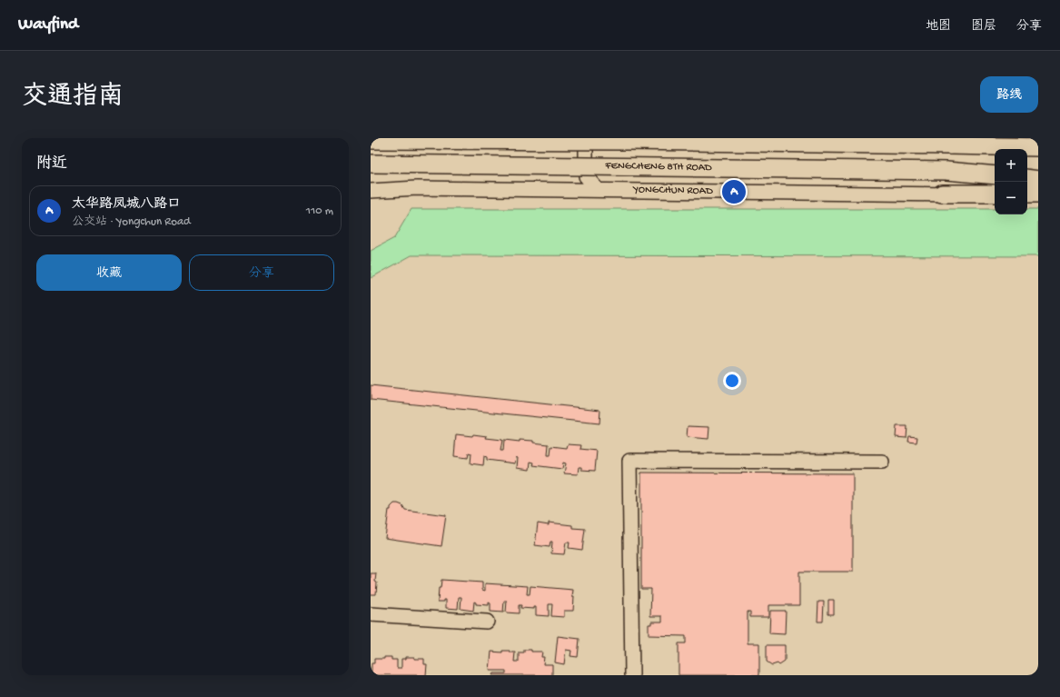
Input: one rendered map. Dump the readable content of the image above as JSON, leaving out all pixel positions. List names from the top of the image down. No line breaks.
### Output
{"streets":{"main road":["FENGCHENG 8TH ROAD"],"street":["YONGCHUN ROAD"]},"page":{"header":"Wayfind","nav":["地图","图层","分享"],"title":"交通指南","buttons":["路线",["收藏","分享"]],"heading":"附近","map_buttons":["+","−"],"pins":"A","list":[{"mark":"A","name":"太华路凤城八路口","note":"公交站 · Yongchun Road","value":"110 m"}]}}
